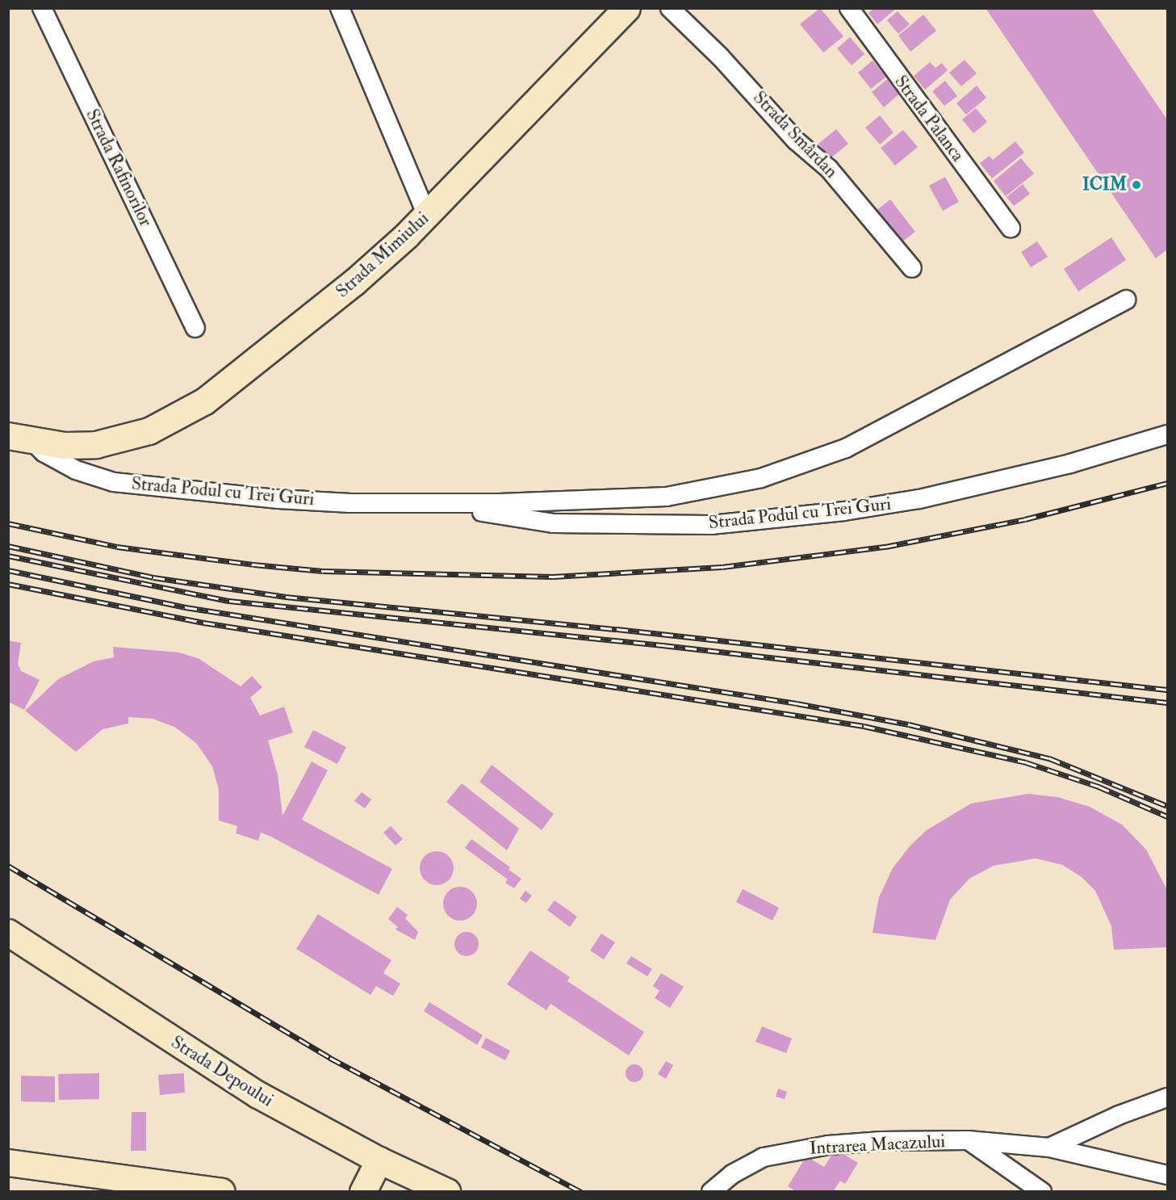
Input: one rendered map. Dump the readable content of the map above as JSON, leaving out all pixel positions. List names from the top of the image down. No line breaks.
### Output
{"streets":{"street":["Strada Palanca","Strada Smârdan","Strada Rafinorilor","Strada Mimiului","Strada Podul cu Trei Guri","Strada Depoului","Intrarea Macazului"]},"crossings":[["Strada Mimiului","Strada Podul cu Trei Guri"]],"places":["ICIM"]}
